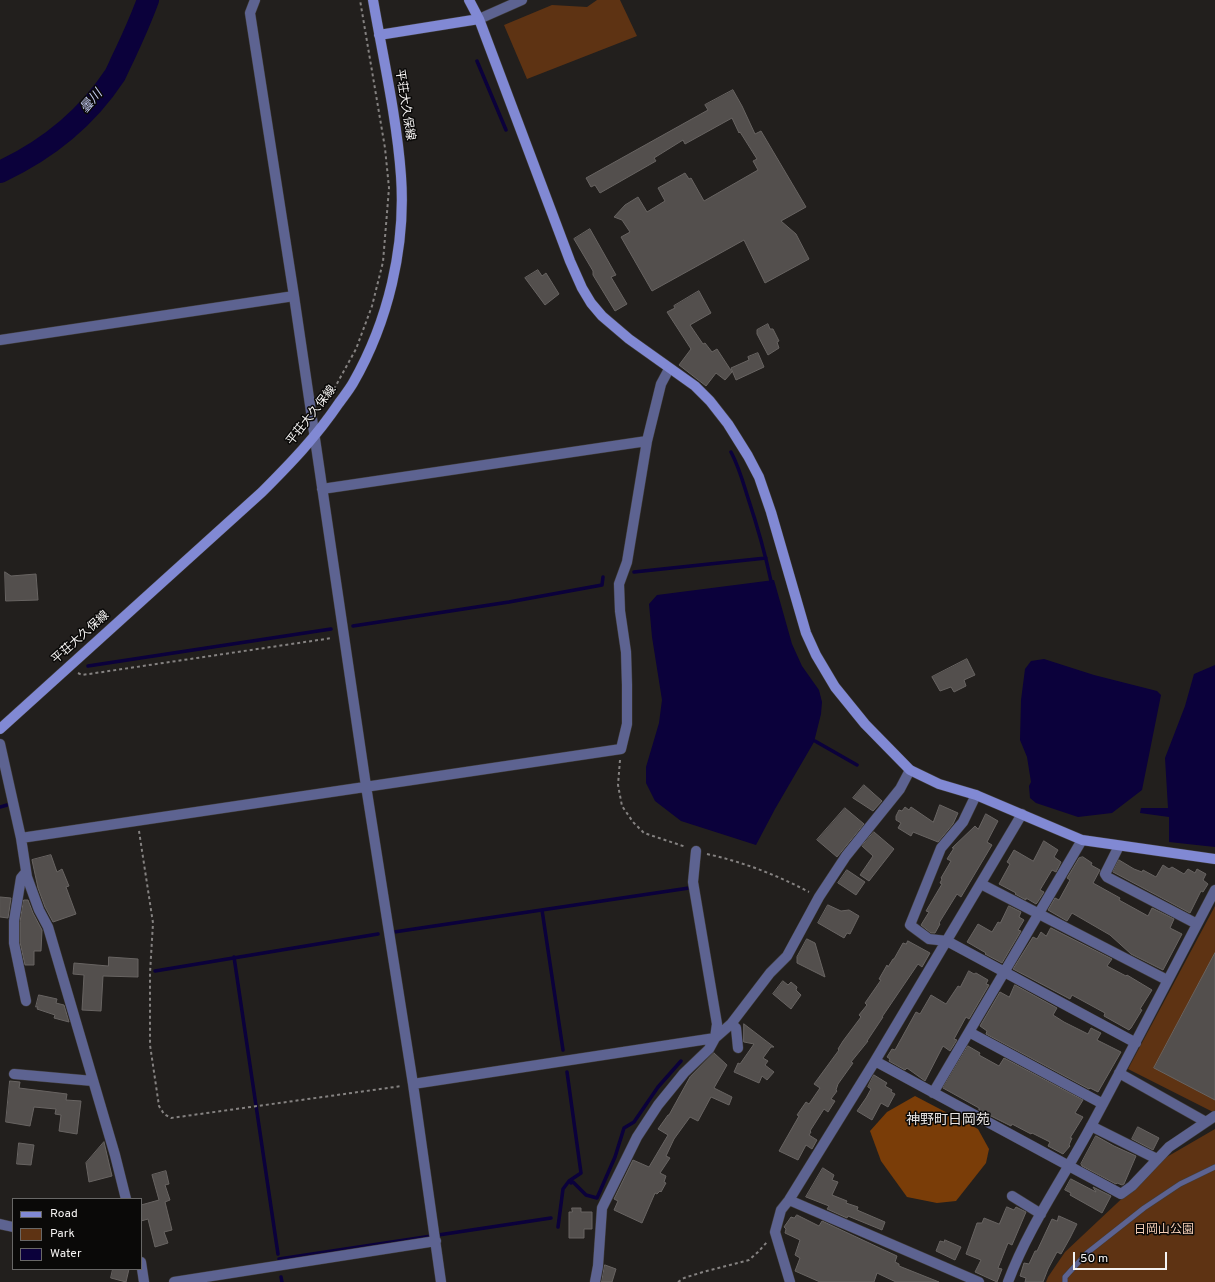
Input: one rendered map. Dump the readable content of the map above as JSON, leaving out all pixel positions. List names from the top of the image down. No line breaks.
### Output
{"streets":{"street":["平荘大久保線"]},"districts":["神野町日岡苑"],"water":["曇川"],"parks":["日岡山公園"],"legend":["Road","Park","Water"],"scale_bar":"50 m"}
